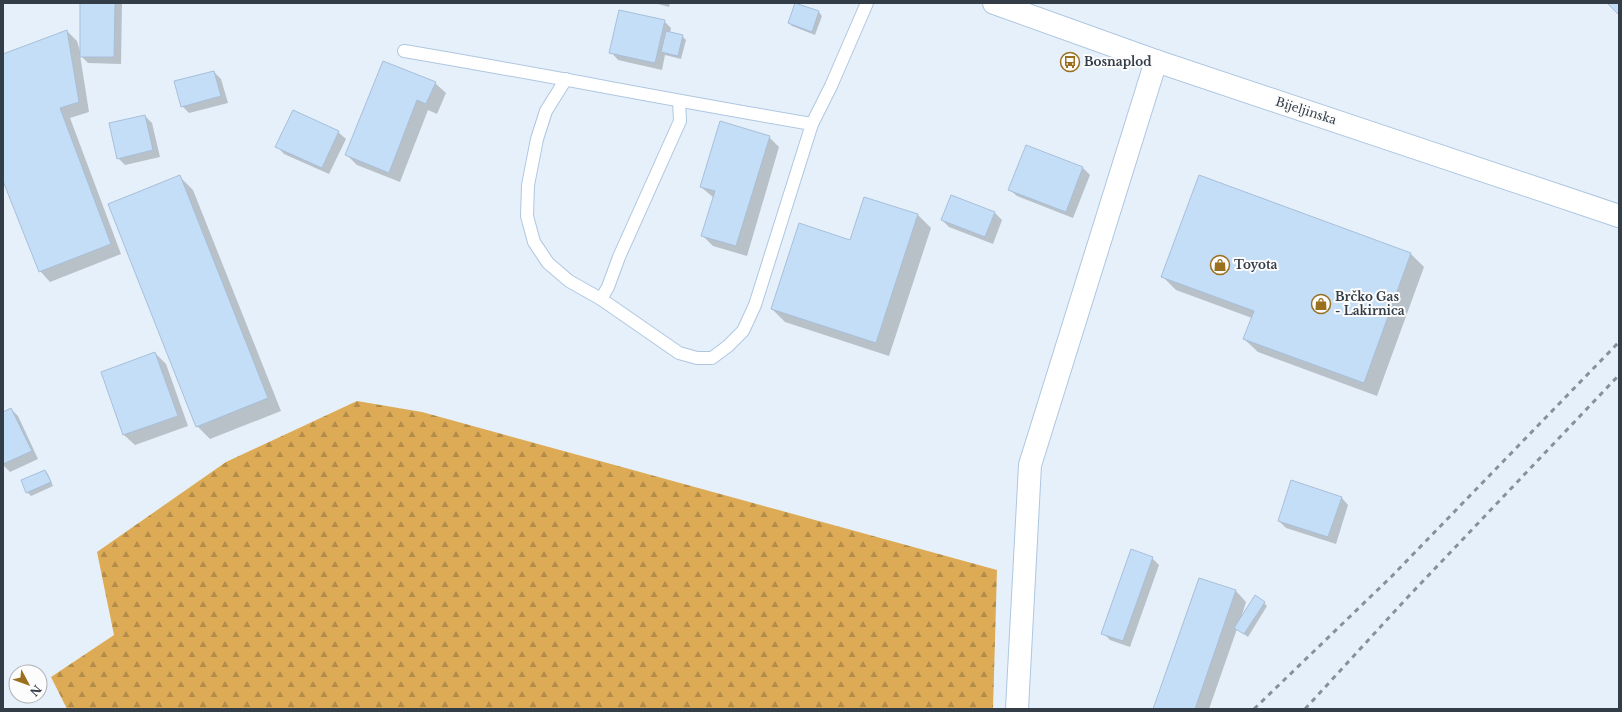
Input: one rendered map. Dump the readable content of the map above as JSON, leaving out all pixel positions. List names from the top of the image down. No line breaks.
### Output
{"streets":{"street":["Bijeljinska"]},"places":{"bus stop":["Bosnaplod"],"shop":["Toyota","Brčko Gas - Lakirnica"]},"north":"bottom right"}
